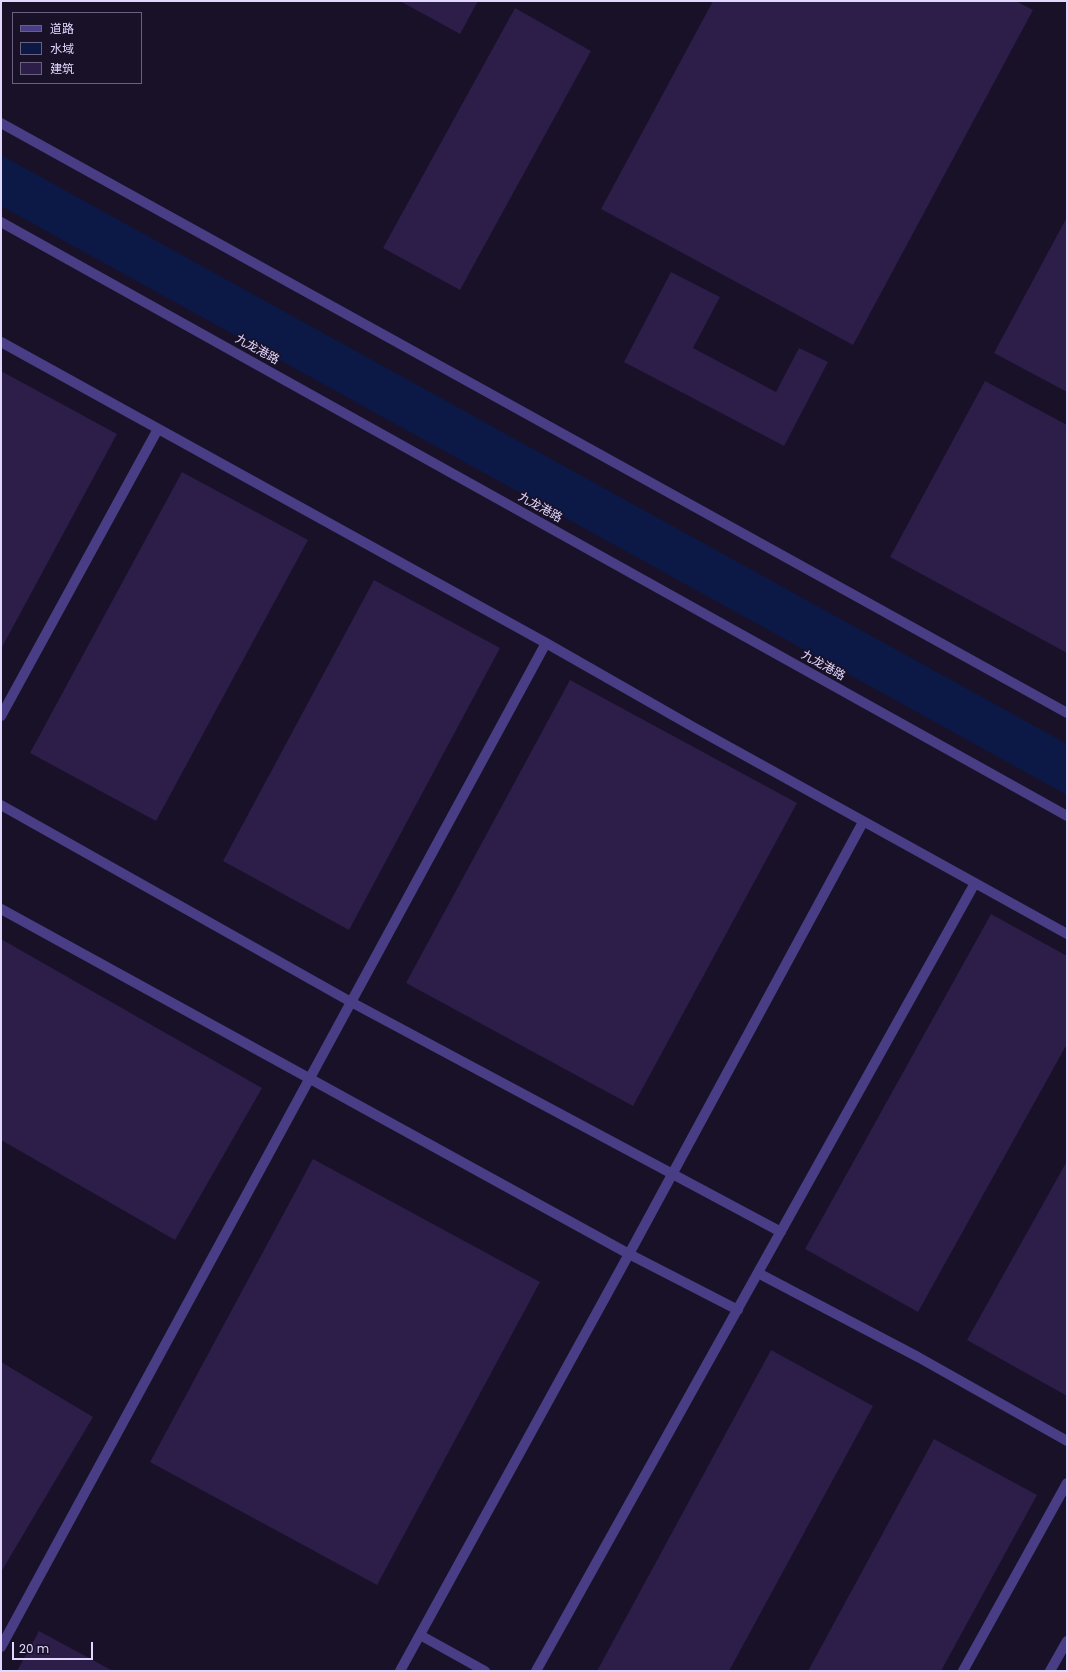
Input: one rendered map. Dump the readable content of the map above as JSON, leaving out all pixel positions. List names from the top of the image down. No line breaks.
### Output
{"streets":{"street":["九龙港路"]},"legend":["道路","水域","建筑"],"scale_bar":"20 m"}
